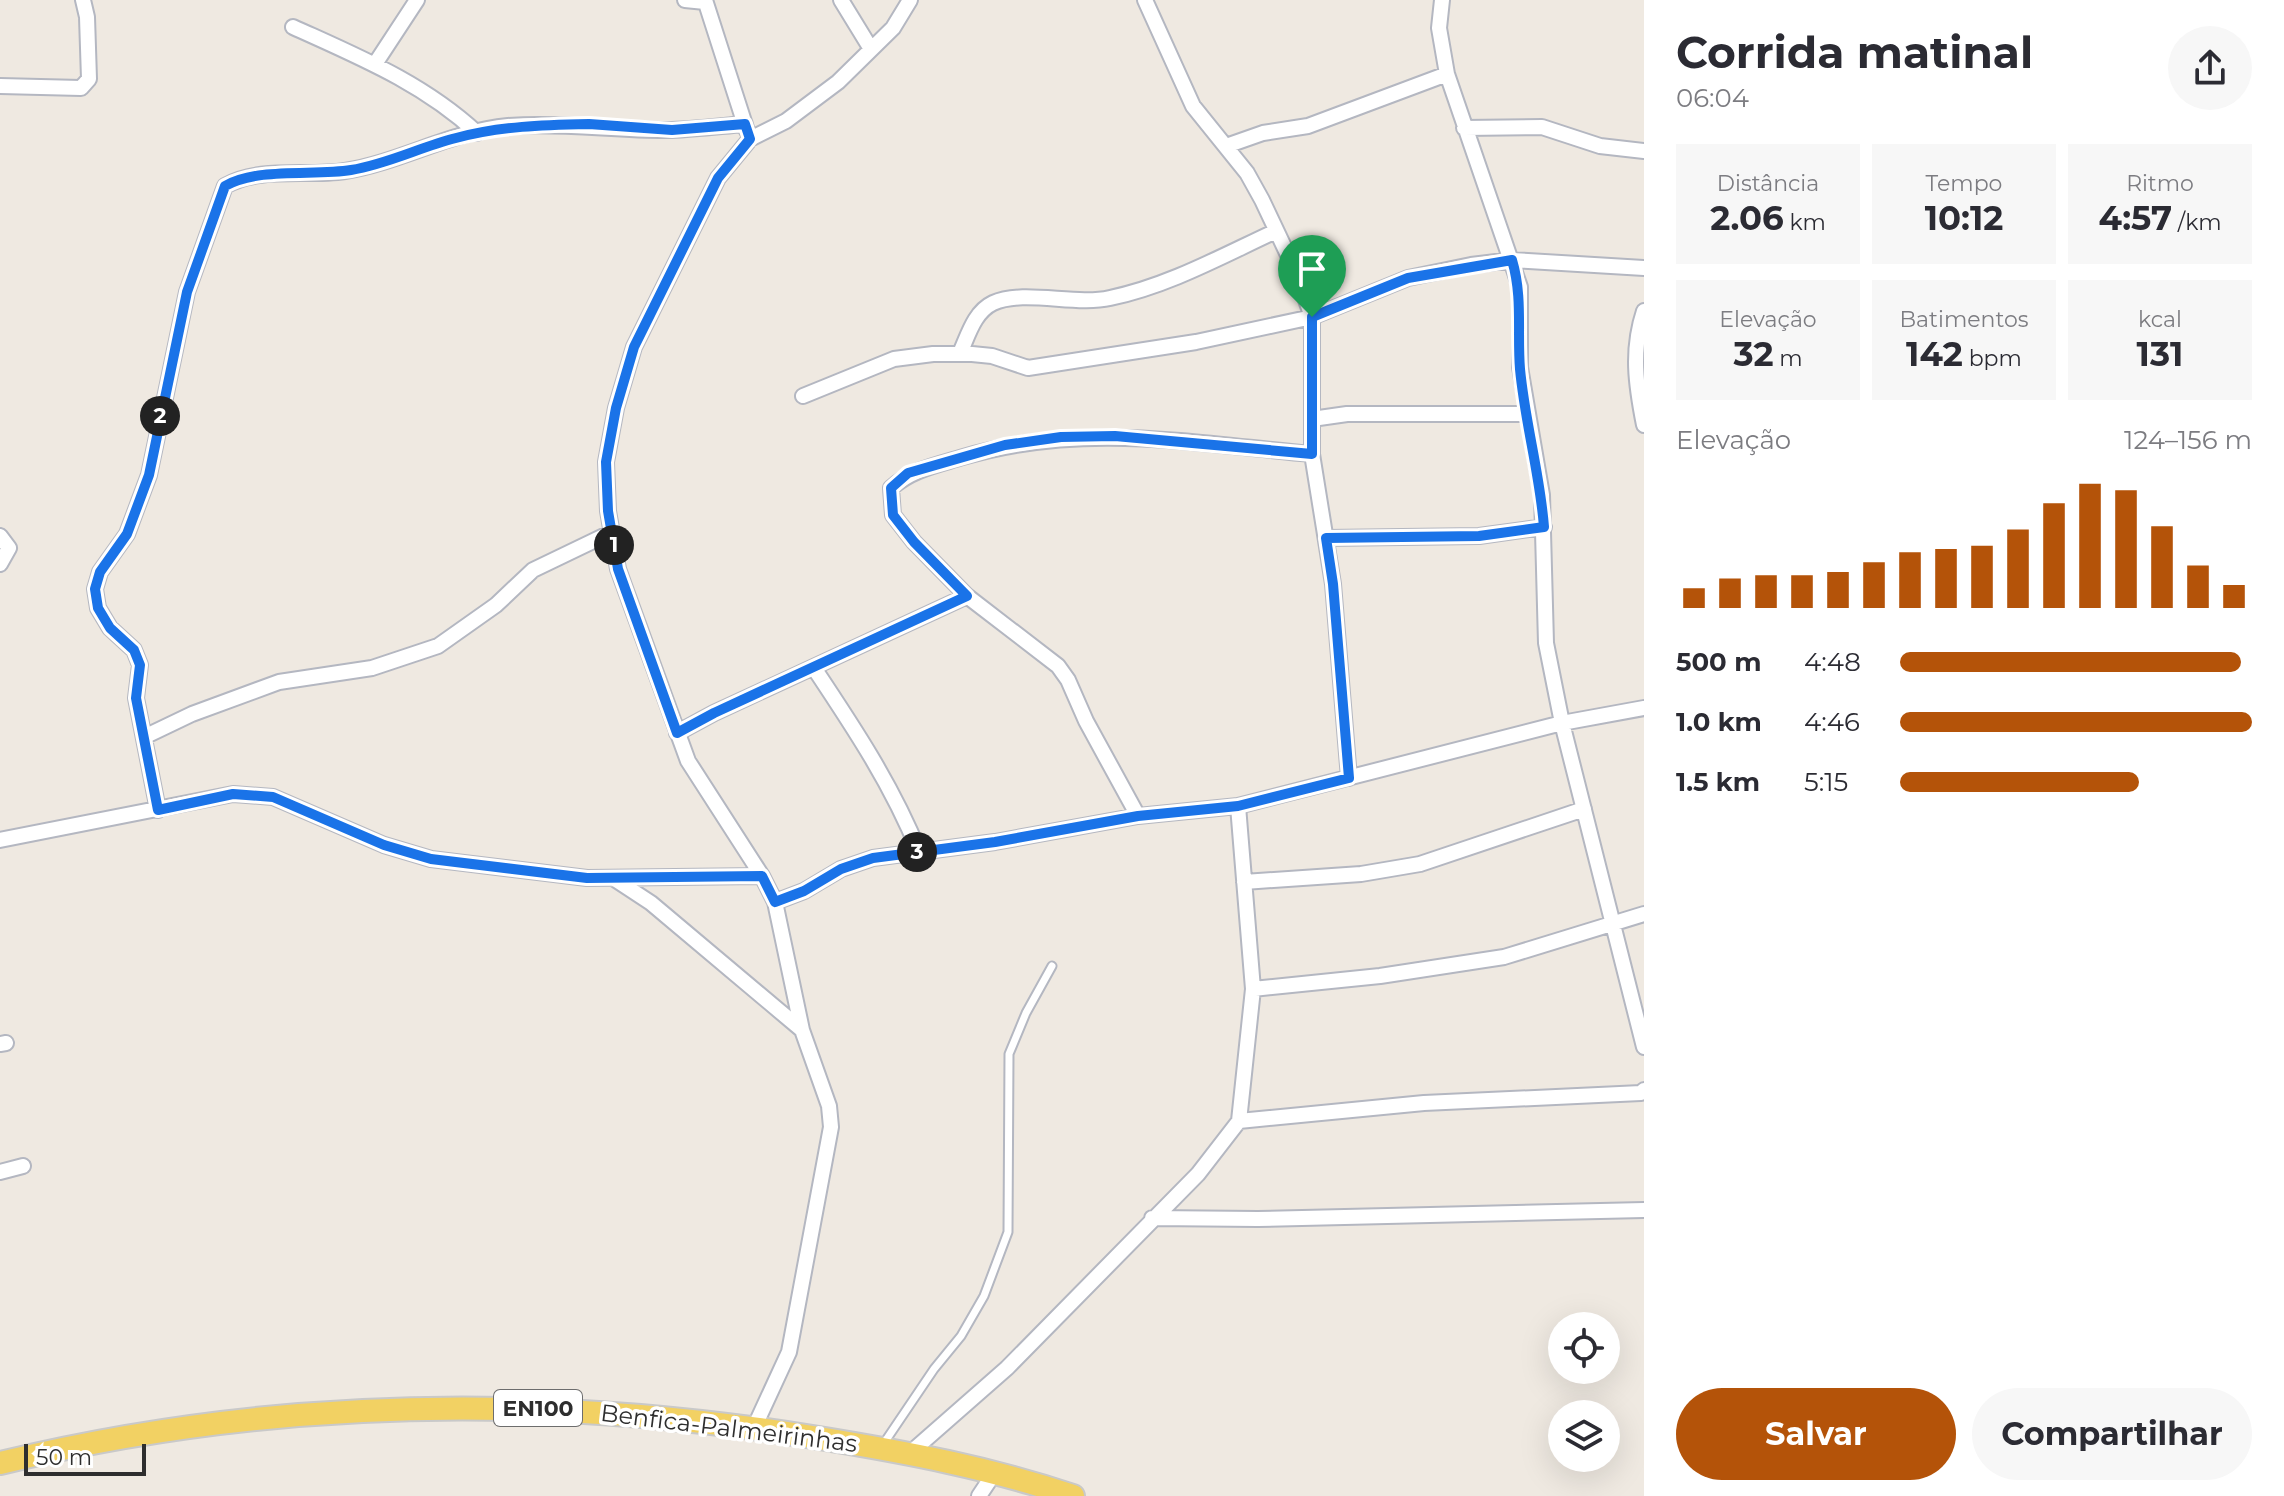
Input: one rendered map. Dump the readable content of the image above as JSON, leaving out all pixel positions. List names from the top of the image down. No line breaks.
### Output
{"streets":{"main road":["EN100","Benfica-Palmeirinhas"]},"scale_bar":"50 m","page":{"heading":["Corrida matinal","06:04"],"stats":[["Distância","2.06 km"],["Tempo","10:12"],["Ritmo","4:57 /km"],["Elevação","32 m"],["Batimentos","142 bpm"],["kcal","131"]],"pins":["2","1","3"],"chart":["Elevação","124–156 m"],"list":[{"name":"500 m","note":"4:48"},{"name":"1.0 km","note":"4:46"},{"name":"1.5 km","note":"5:15"}],"buttons":["Salvar","Compartilhar"],"scale":"50 m"}}
